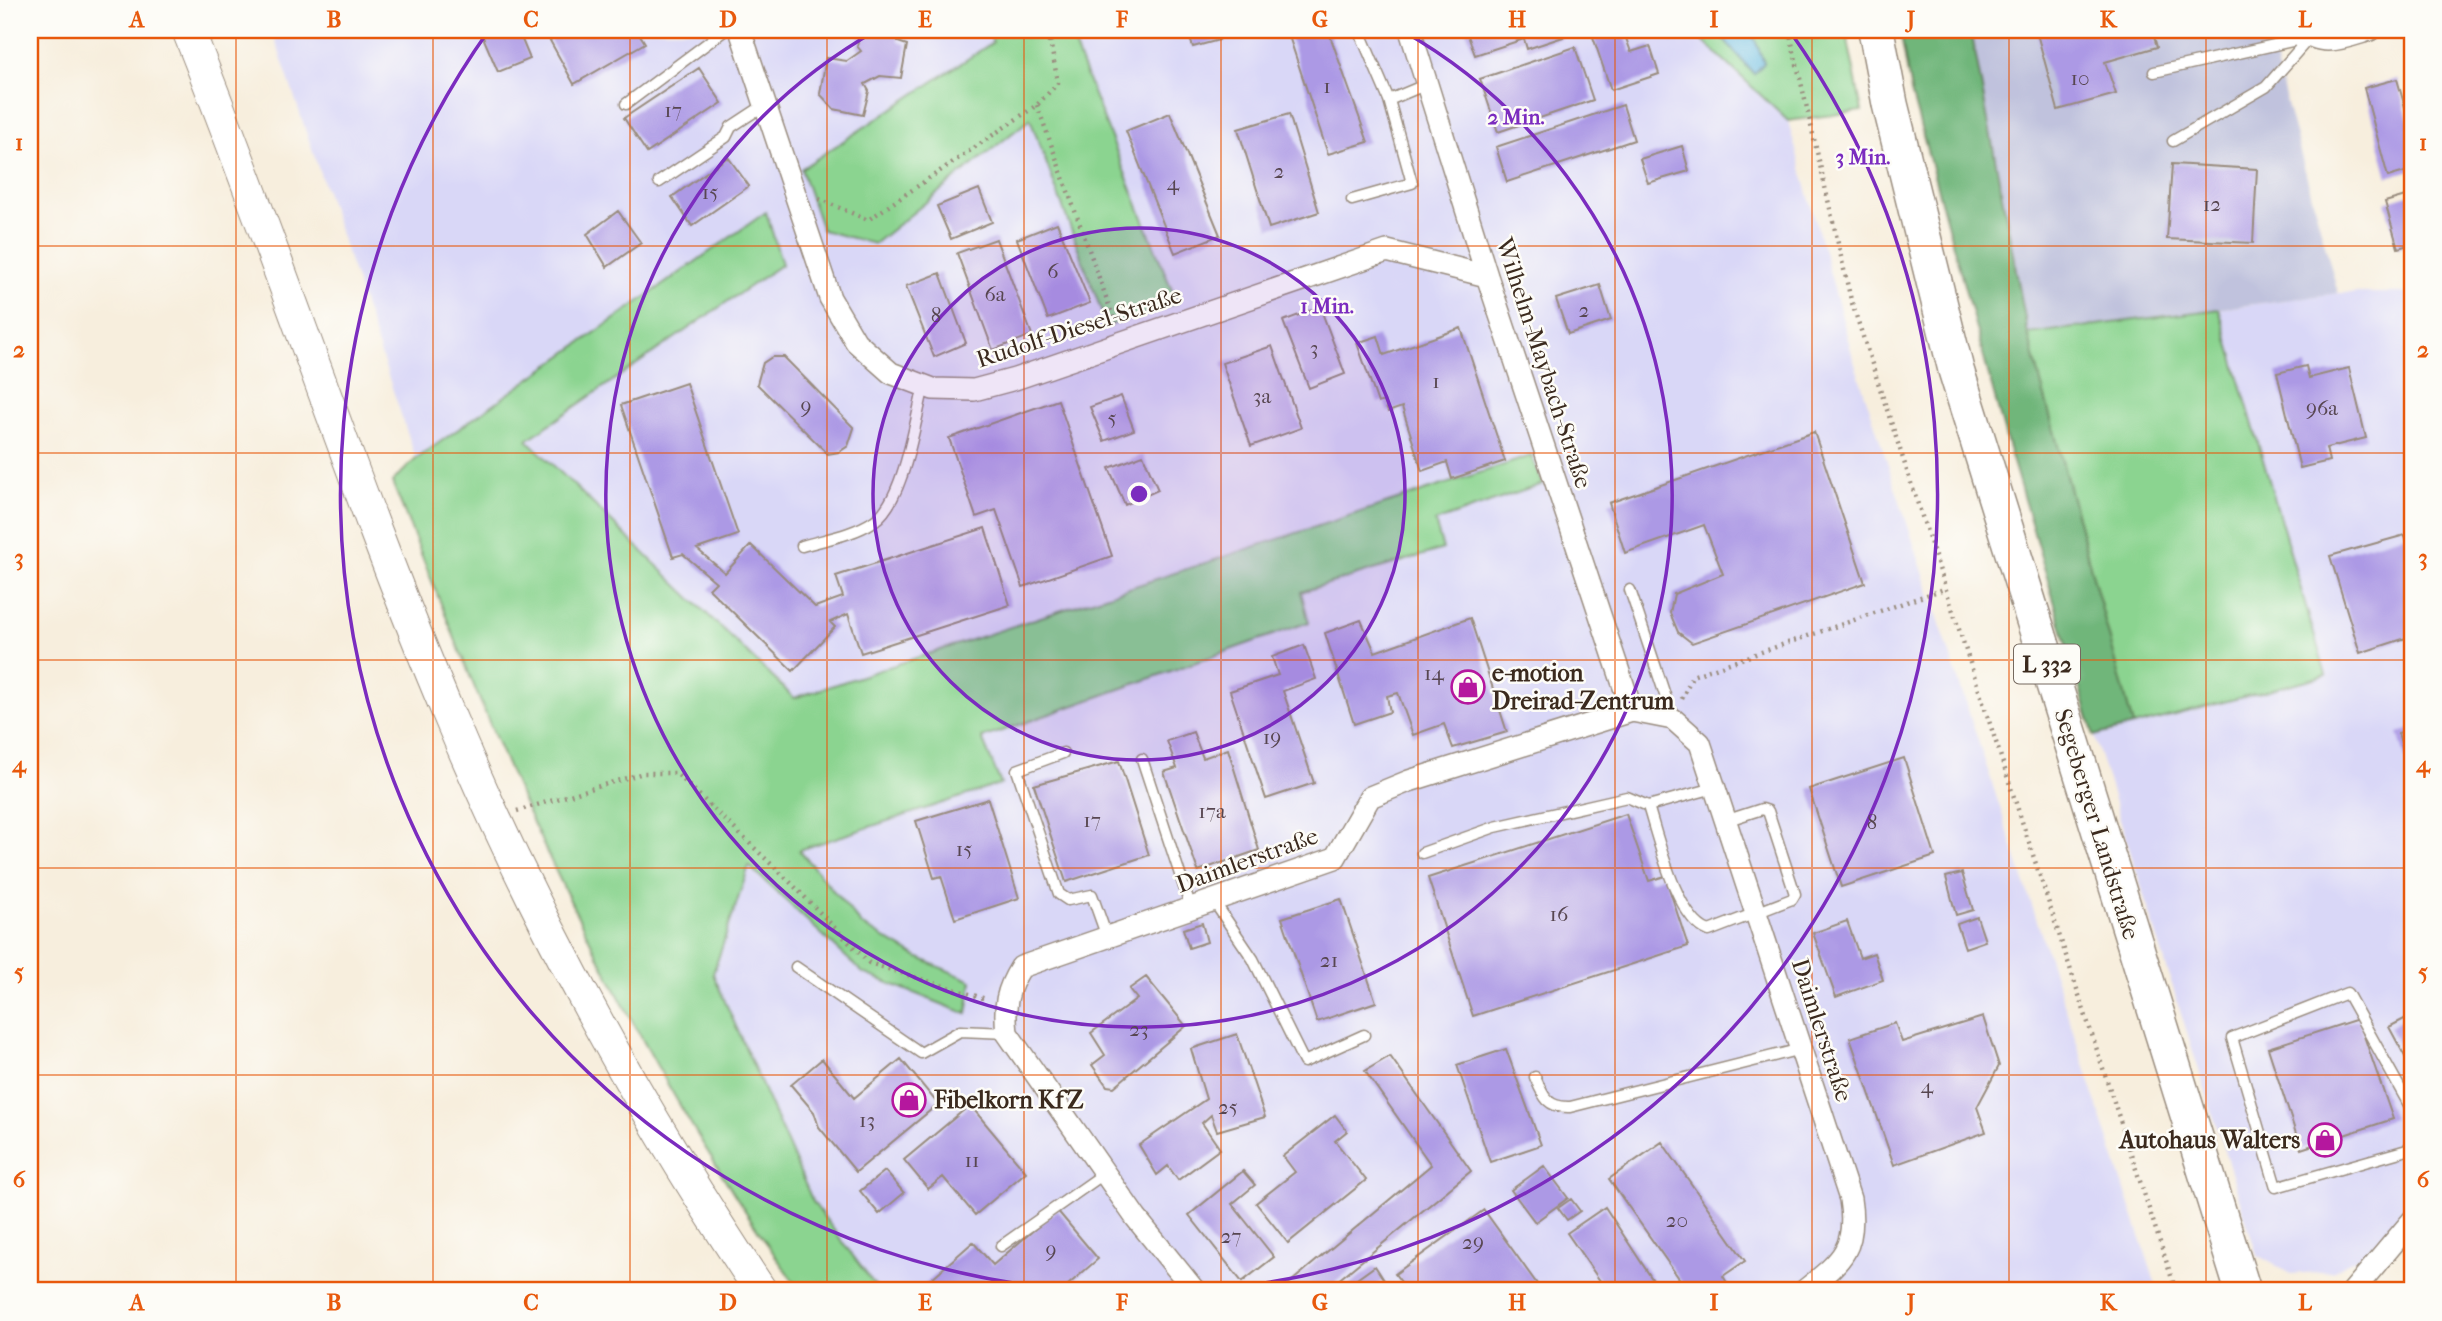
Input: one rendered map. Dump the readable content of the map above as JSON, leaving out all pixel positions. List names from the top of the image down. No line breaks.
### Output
{"streets":{"main road":["L 332","Segeberger Landstraße"],"street":["Rudolf-Diesel-Straße","Wilhelm-Maybach-Straße","Daimlerstraße"]},"crossings":[["Rudolf-Diesel-Straße","Wilhelm-Maybach-Straße"],["Wilhelm-Maybach-Straße","Daimlerstraße"]],"places":{"shop":["e-motion Dreirad-Zentrum","Fibelkorn KfZ","Autohaus Walters"]},"house_numbers":["10","1","17","2","4","15","12","6","6a","2","8","3","1","3a","9","96a","5","14","19","17a","17","8","15","16","21","23","4","25","13","11","20","27","29","9"],"grid":{"columns":["A","B","C","D","E","F","G","H","I","J","K","L"],"rows":["1","2","3","4","5","6"]},"rings":["2 Min.","3 Min.","1 Min."]}
